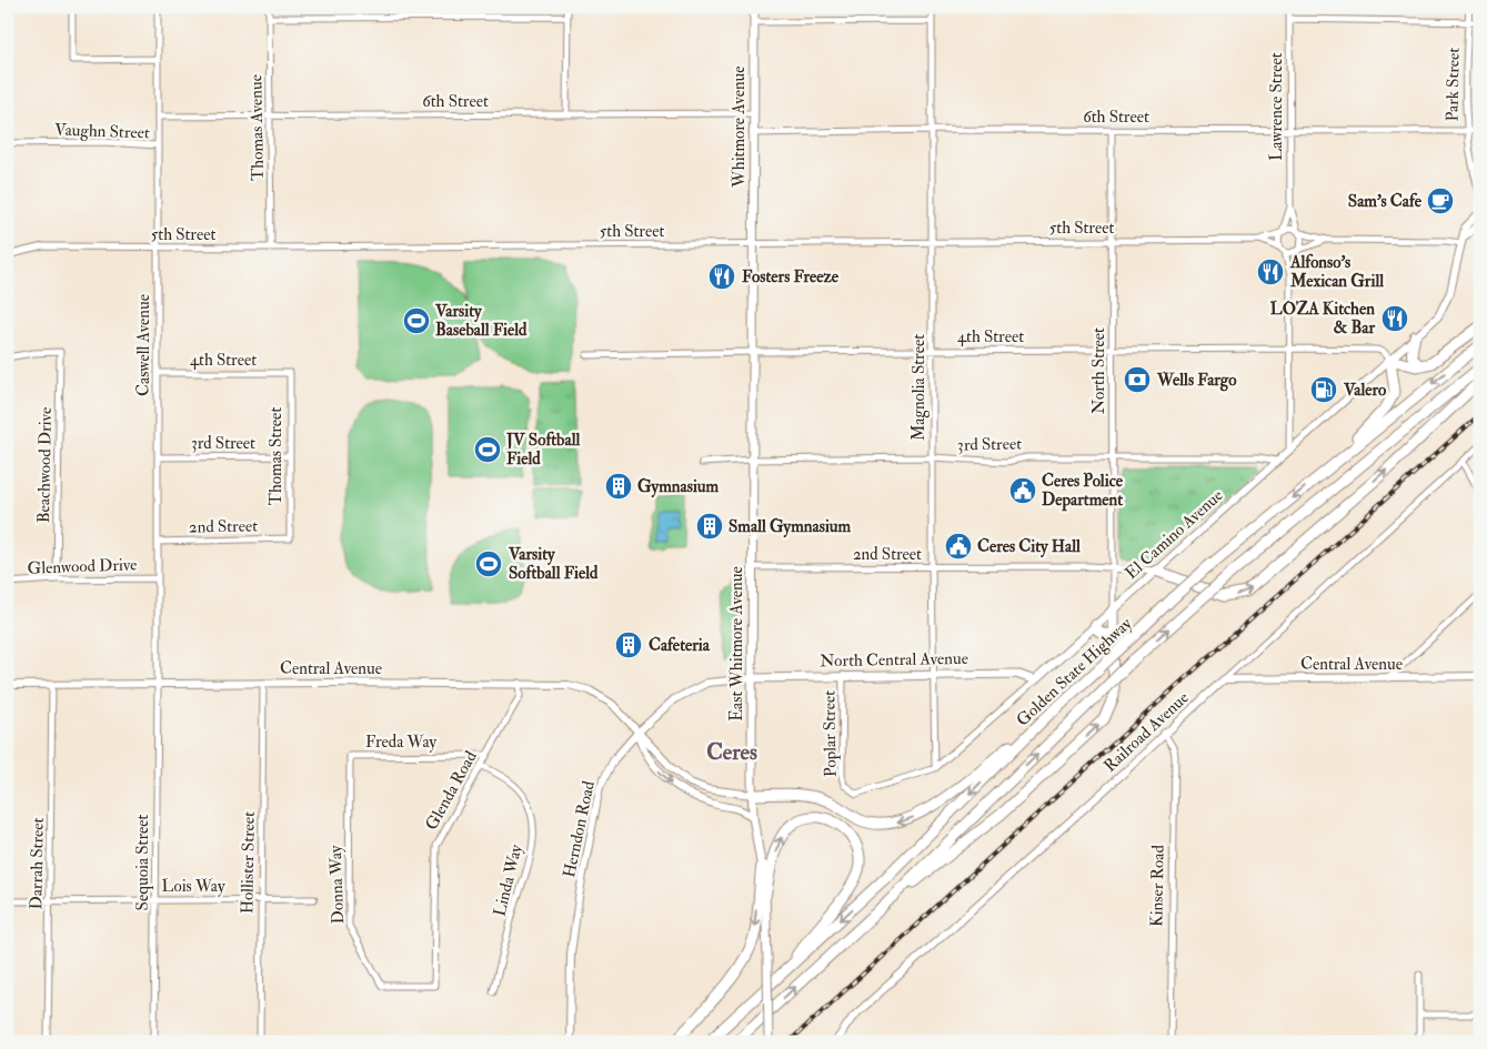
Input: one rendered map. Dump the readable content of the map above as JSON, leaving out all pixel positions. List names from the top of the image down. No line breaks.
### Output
{"streets":{"highway":["Golden State Highway"],"main road":["Whitmore Avenue","El Camino Avenue","East Whitmore Avenue","North Central Avenue"],"street":["Park Street","6th Street","Lawrence Street","Thomas Avenue","Vaughn Street","5th Street","4th Street","Caswell Avenue","North Street","Magnolia Street","3rd Street","Thomas Street","Beachwood Drive","2nd Street","Glenwood Drive","Central Avenue","Railroad Avenue","Poplar Street","Freda Way","Glenda Road","Herndon Road","Sequoia Street","Hollister Street","Darrah Street","Linda Way","Donna Way","Lois Way","Kinser Road"]},"crossings":[["Park Street","6th Street"],["6th Street","Lawrence Street"],["6th Street","Whitmore Avenue"],["6th Street","Thomas Avenue"],["6th Street","Caswell Avenue"],["6th Street","North Street"],["6th Street","Magnolia Street"],["Lawrence Street","5th Street"],["Whitmore Avenue","5th Street"],["Whitmore Avenue","East Whitmore Avenue"],["Thomas Avenue","5th Street"],["Vaughn Street","Caswell Avenue"],["5th Street","Caswell Avenue"],["5th Street","North Street"],["5th Street","Magnolia Street"],["5th Street","East Whitmore Avenue"],["4th Street","Caswell Avenue"],["4th Street","North Street"],["4th Street","Magnolia Street"],["4th Street","Thomas Street"],["4th Street","El Camino Avenue"],["4th Street","East Whitmore Avenue"],["Caswell Avenue","3rd Street"],["Caswell Avenue","2nd Street"],["Caswell Avenue","Glenwood Drive"],["Caswell Avenue","Central Avenue"],["Caswell Avenue","Sequoia Street"],["North Street","3rd Street"],["North Street","2nd Street"],["North Street","El Camino Avenue"],["Magnolia Street","3rd Street"],["Magnolia Street","2nd Street"],["Magnolia Street","El Camino Avenue"],["Magnolia Street","North Central Avenue"],["3rd Street","Thomas Street"],["3rd Street","El Camino Avenue"],["3rd Street","East Whitmore Avenue"],["Thomas Street","2nd Street"],["Beachwood Drive","Glenwood Drive"],["2nd Street","El Camino Avenue"],["2nd Street","East Whitmore Avenue"],["El Camino Avenue","North Central Avenue"],["El Camino Avenue","Poplar Street"],["East Whitmore Avenue","North Central Avenue"],["East Whitmore Avenue","Herndon Road"],["North Central Avenue","Poplar Street"],["North Central Avenue","Herndon Road"],["Central Avenue","Railroad Avenue"],["Central Avenue","Glenda Road"],["Central Avenue","Herndon Road"],["Central Avenue","Sequoia Street"],["Central Avenue","Hollister Street"],["Central Avenue","Darrah Street"],["Railroad Avenue","Kinser Road"],["Freda Way","Glenda Road"],["Freda Way","Donna Way"],["Glenda Road","Linda Way"],["Glenda Road","Donna Way"],["Sequoia Street","Lois Way"],["Hollister Street","Lois Way"],["Darrah Street","Lois Way"]],"districts":["Ceres"],"places":{"cafe":["Sam's Cafe"],"restaurant":["Alfonso's Mexican Grill","Fosters Freeze","LOZA Kitchen & Bar"],"sports":["Varsity Baseball Field","JV Softball Field","Varsity Softball Field"],"bank":["Wells Fargo"],"fuel station":["Valero"],"building":["Gymnasium","Small Gymnasium","Cafeteria"],"public building":["Ceres Police Department","Ceres City Hall"]}}
